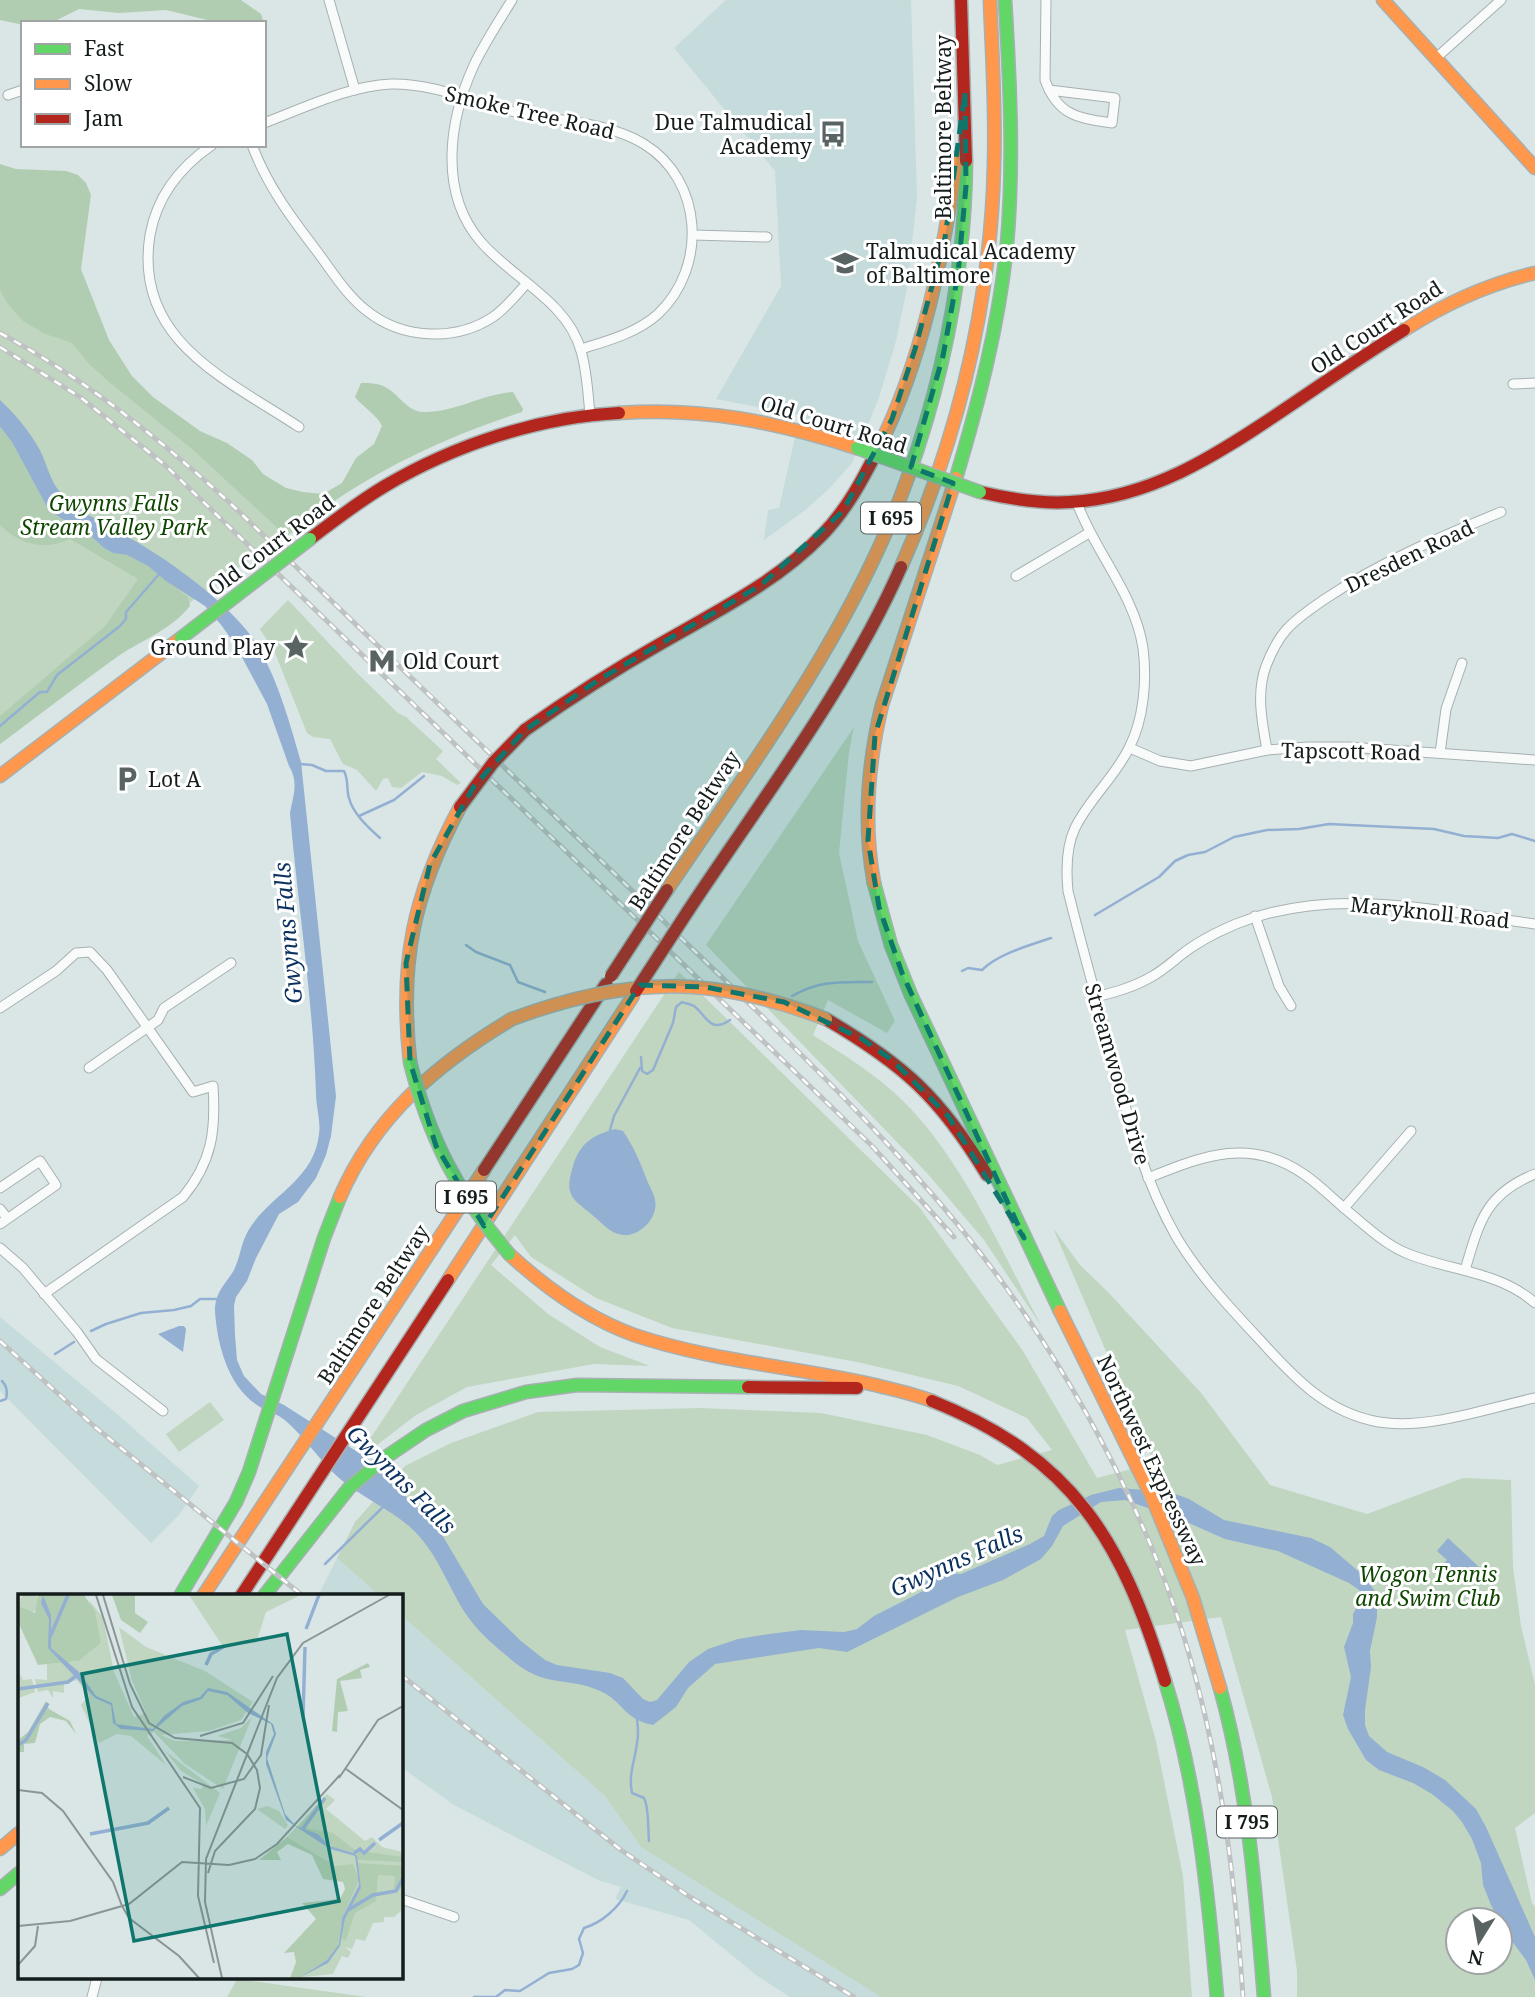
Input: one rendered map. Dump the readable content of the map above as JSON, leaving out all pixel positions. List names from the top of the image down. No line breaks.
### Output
{"streets":{"main road":["Baltimore Beltway","Old Court Road","I 695","Northwest Expressway","I 795"],"street":["Smoke Tree Road","Dresden Road","Tapscott Road","Maryknoll Road","Streamwood Drive"]},"crossings":[["Old Court Road","Streamwood Drive"],["Dresden Road","Tapscott Road"],["Tapscott Road","Streamwood Drive"],["Maryknoll Road","Streamwood Drive"]],"water":["Gwynns Falls"],"parks":["Gwynns Falls Stream Valley Park","Wogon Tennis and Swim Club"],"places":{"bus stop":["Due Talmudical Academy"],"school or university":["Talmudical Academy of Baltimore"],"place":["Ground Play"],"metro station":["Old Court"],"parking":["Lot A"]},"legend":["Fast","Slow","Jam"],"north":"bottom"}
